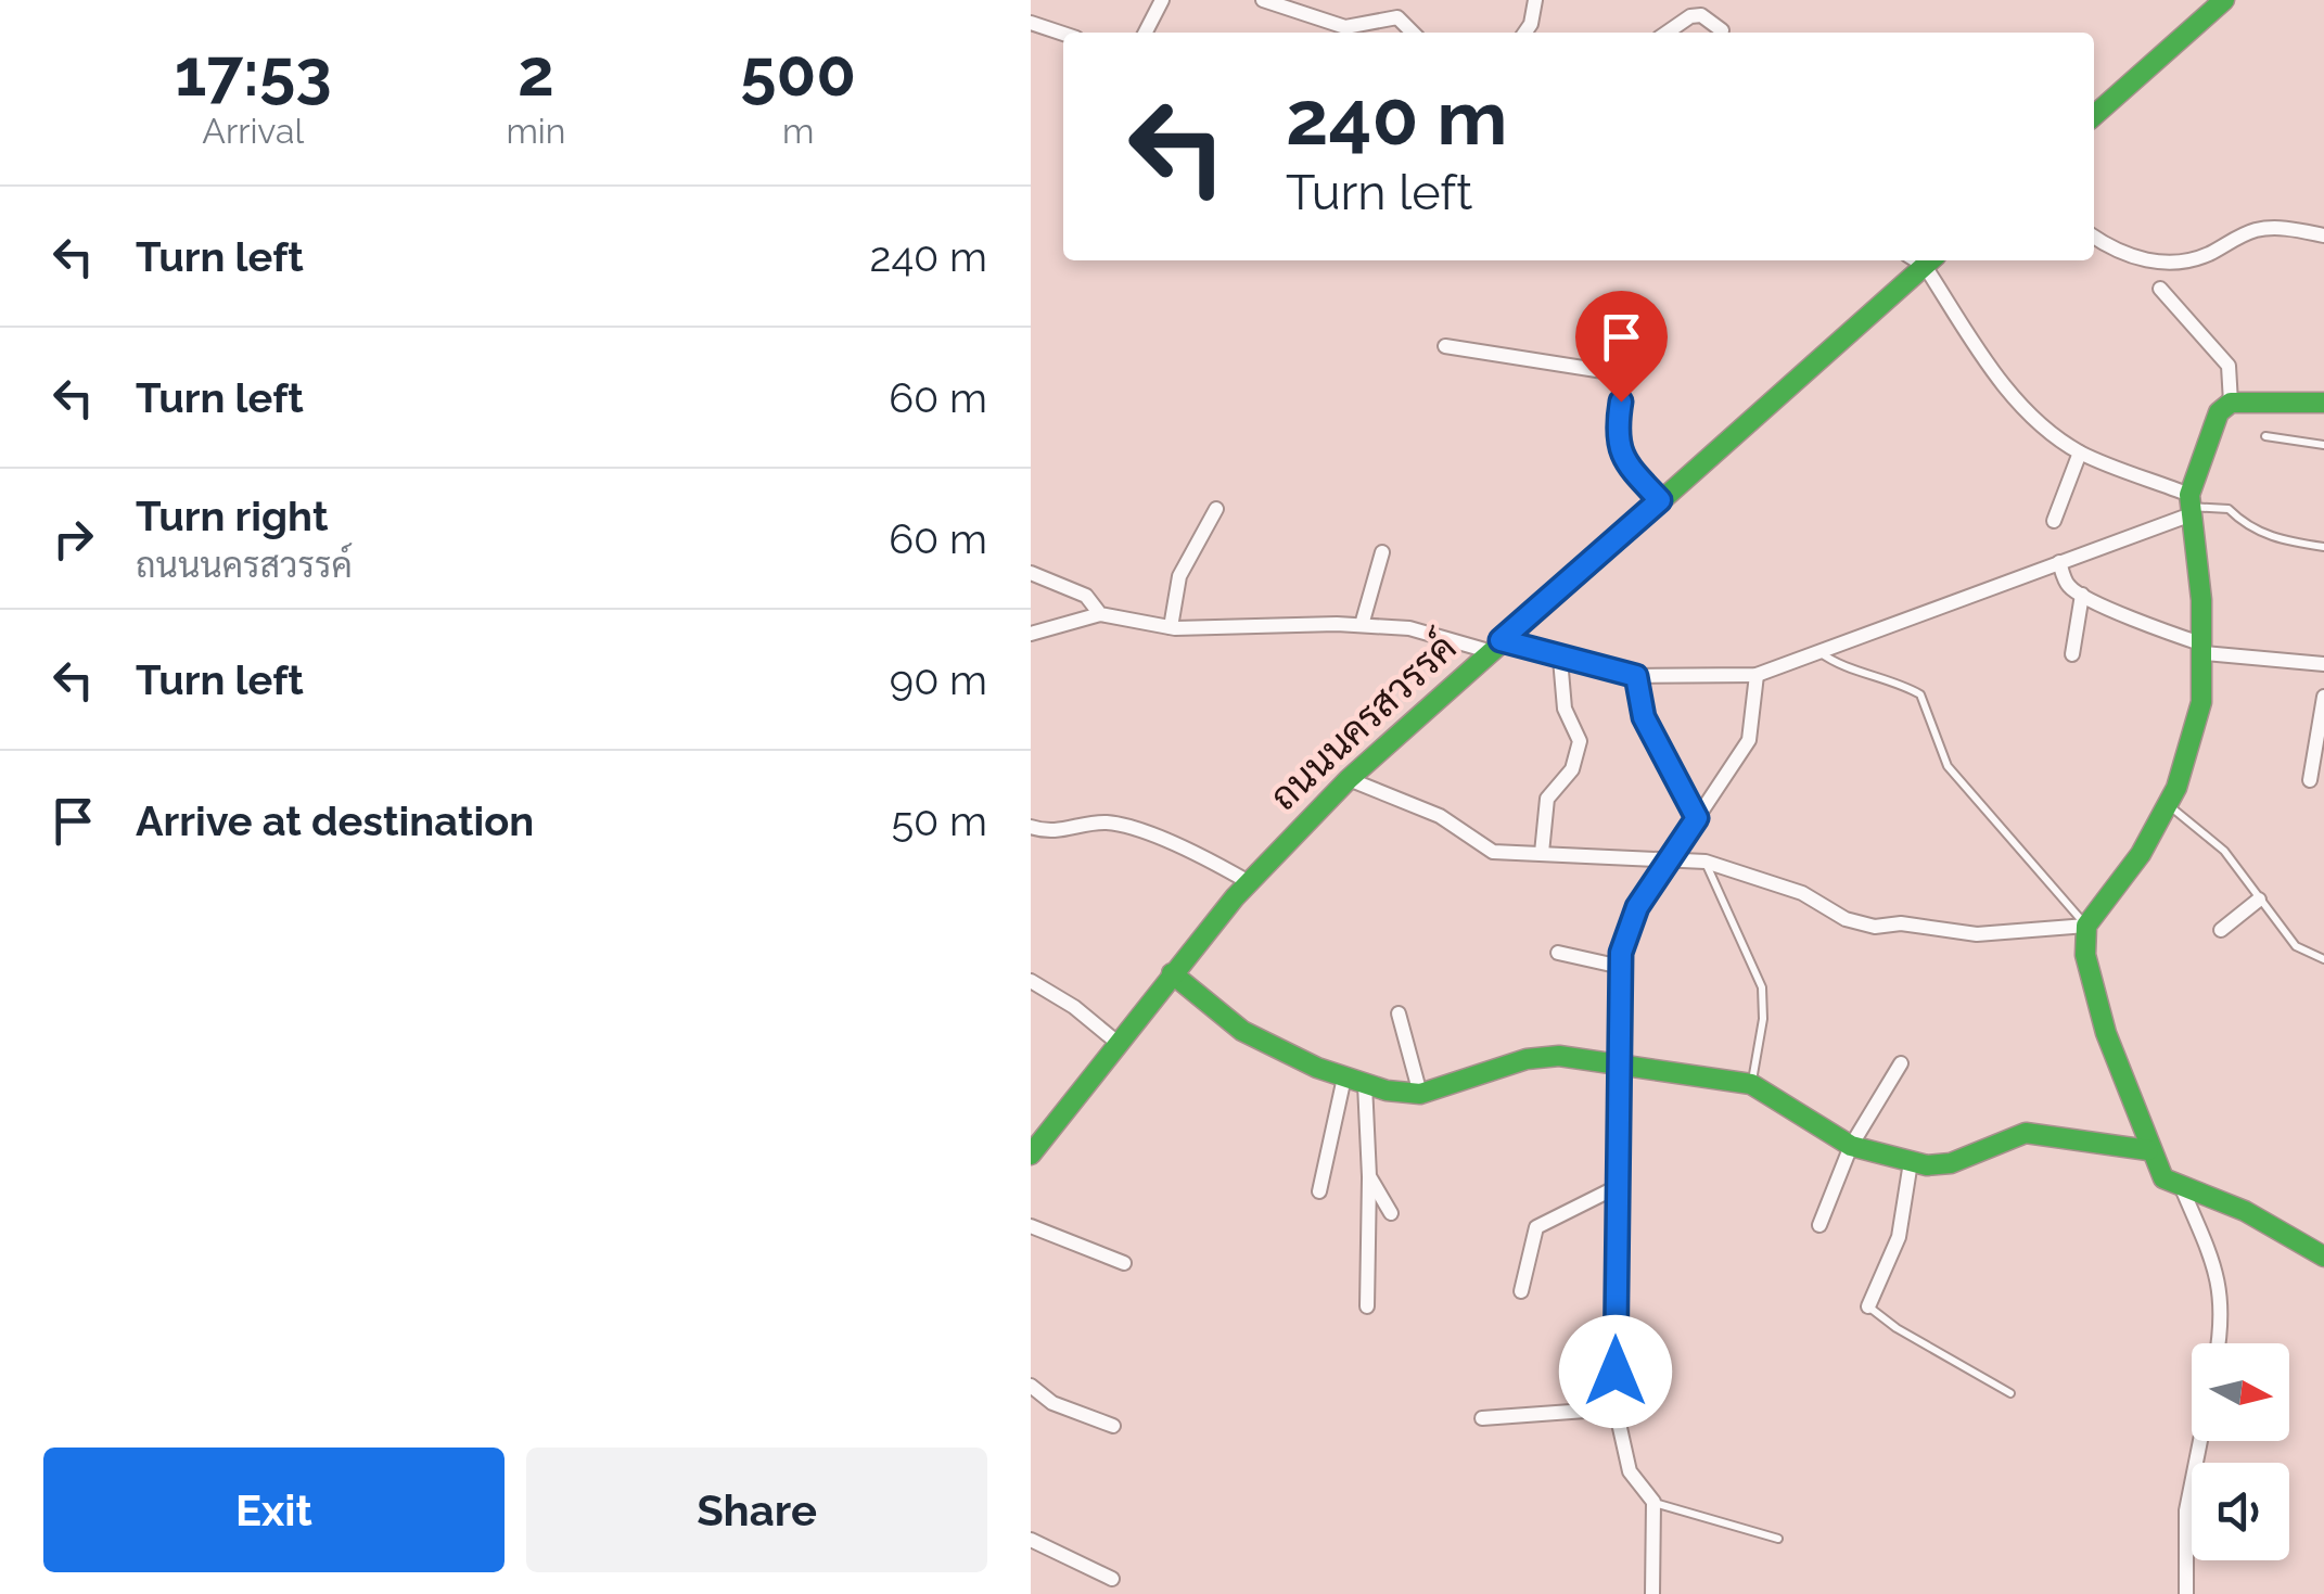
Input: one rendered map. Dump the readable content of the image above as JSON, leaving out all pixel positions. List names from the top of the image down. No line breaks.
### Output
{"streets":{"street":["ถนนนครสวรรค์"]},"north":"right","page":{"eta":["17:53","Arrival","2","min","500","m"],"turn":["240 m","Turn left"],"list":[{"name":"Turn left","value":"240 m"},{"name":"Turn left","value":"60 m"},{"name":"Turn right","note":"ถนนนครสวรรค์","value":"60 m"},{"name":"Turn left","value":"90 m"},{"name":"Arrive at destination","value":"50 m"}],"buttons":["Exit","Share"]}}
